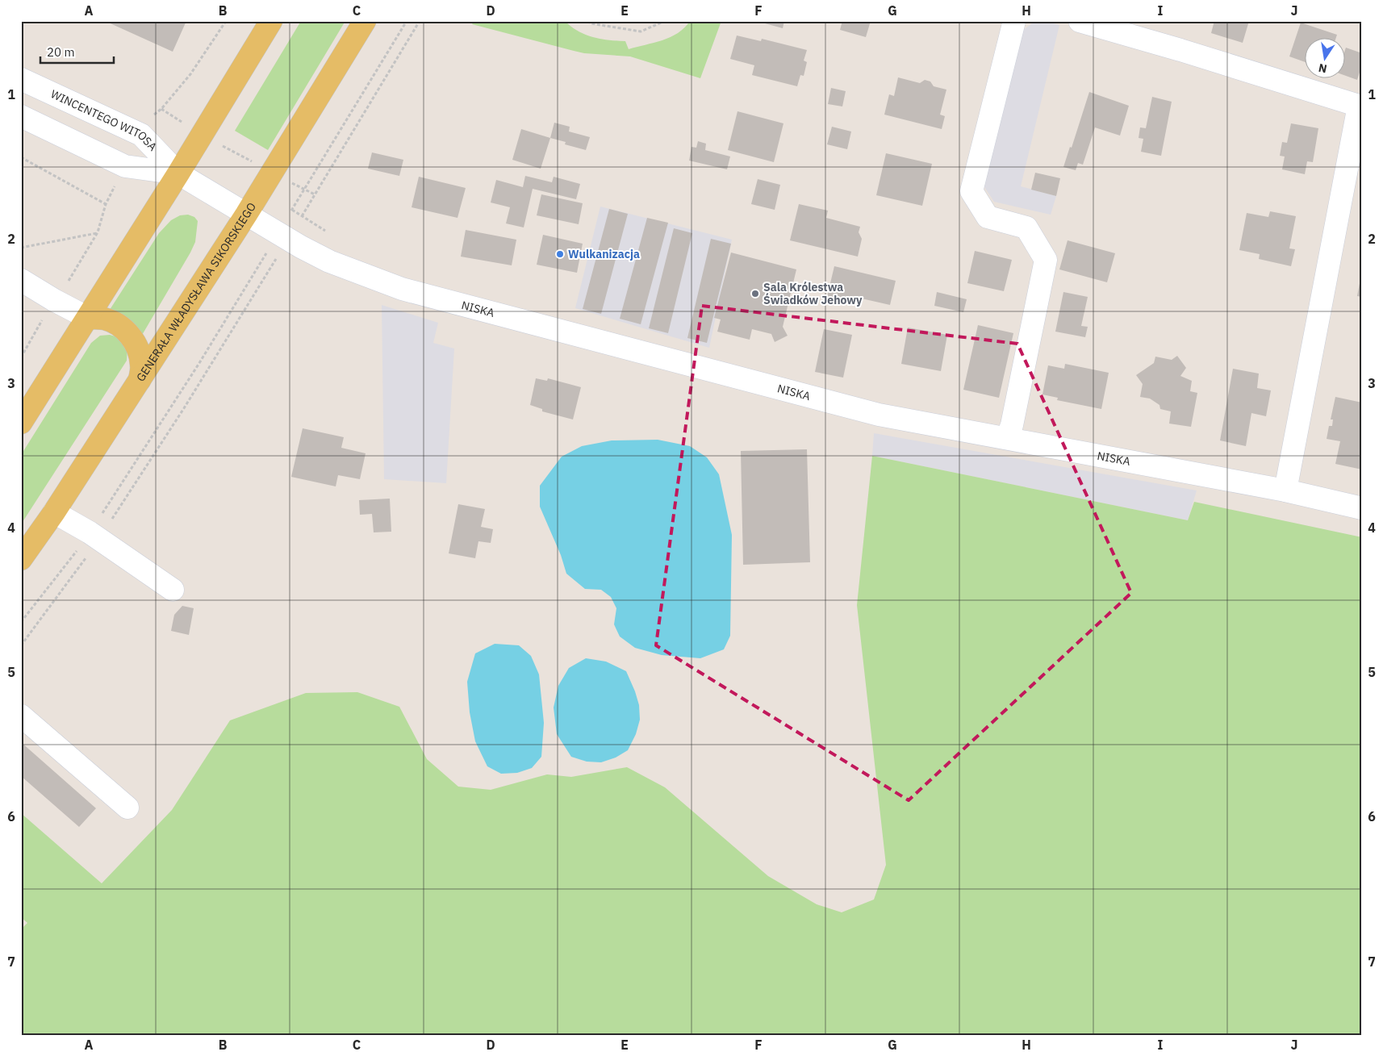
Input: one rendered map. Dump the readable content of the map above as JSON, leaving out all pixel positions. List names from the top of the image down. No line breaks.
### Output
{"streets":{"main road":["GENERAŁA WŁADYSŁAWA SIKORSKIEGO"],"street":["WINCENTEGO WITOSA","NISKA"]},"crossings":[["WINCENTEGO WITOSA","GENERAŁA WŁADYSŁAWA SIKORSKIEGO"],["WINCENTEGO WITOSA","NISKA"],["GENERAŁA WŁADYSŁAWA SIKORSKIEGO","NISKA"]],"places":["Wulkanizacja","Sala Królestwa Świadków Jehowy"],"scale_bar":"20 m","north":"bottom","grid":{"columns":["A","B","C","D","E","F","G","H","I","J"],"rows":["1","2","3","4","5","6","7"]}}
